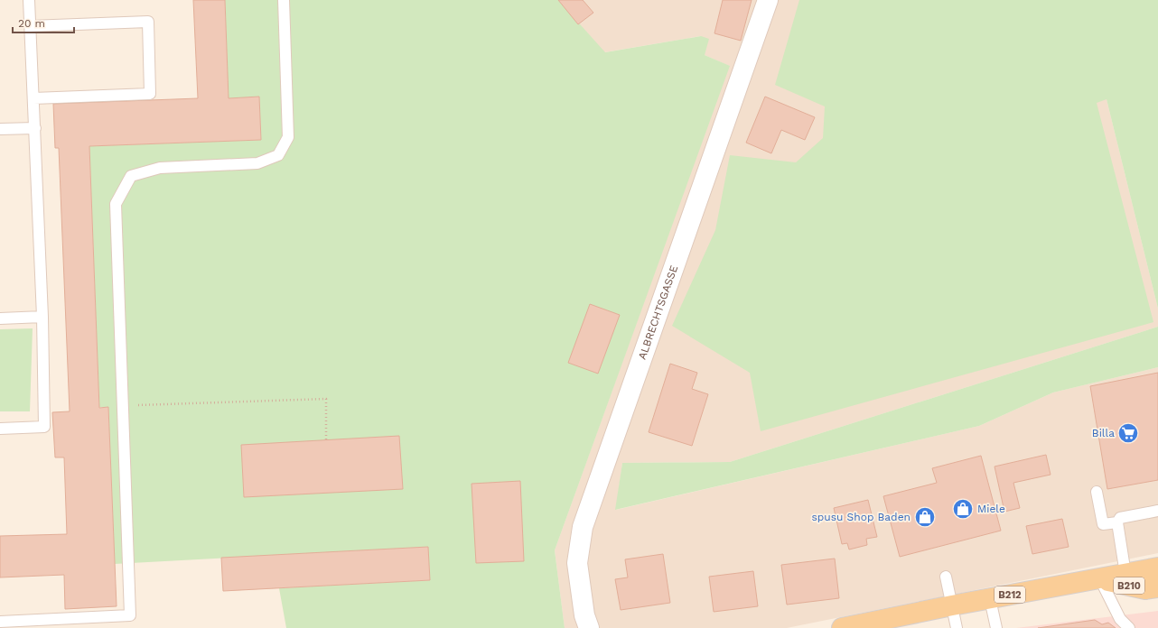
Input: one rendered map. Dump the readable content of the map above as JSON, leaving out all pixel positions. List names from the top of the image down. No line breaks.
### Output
{"streets":{"main road":["B210","B212"],"street":["ALBRECHTSGASSE"]},"crossings":[["B210","B212"]],"places":{"supermarket":["Billa"],"shop":["Miele","spusu Shop Baden"]},"scale_bar":"20 m"}
